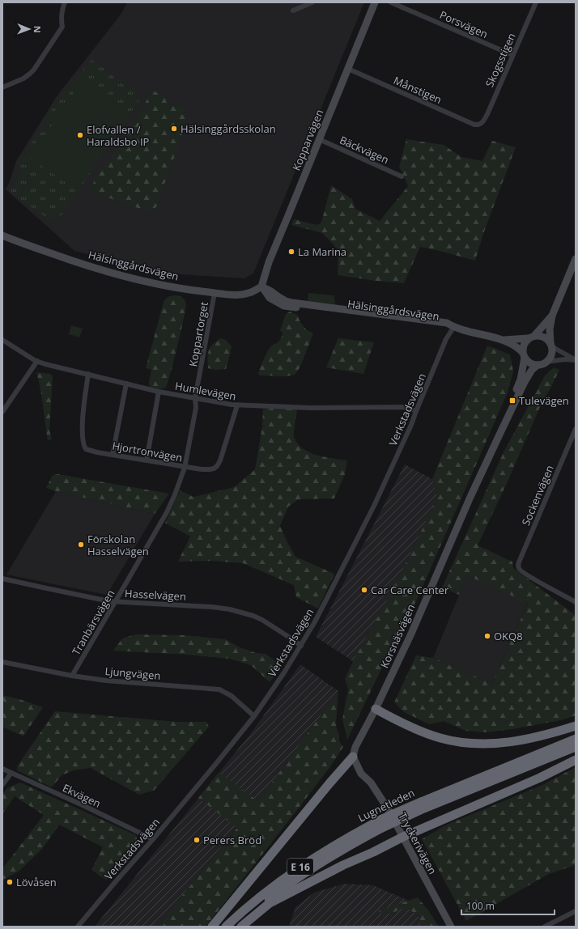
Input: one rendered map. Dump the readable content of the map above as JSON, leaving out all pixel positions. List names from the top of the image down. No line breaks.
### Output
{"streets":{"highway":["Lugnetleden","E 16"],"street":["Porsvägen","Skogsstigen","Månstigen","Kopparvägen","Bäckvägen","Hälsinggårdsvägen","Koppartorget","Humlevägen","Verkstadsvägen","Hjortronvägen","Sockenvägen","Hasselvägen","Tranbärsvägen","Korsnäsvägen","Ljungvägen","Ekvägen","Tryckerivägen"]},"crossings":[["Porsvägen","Skogsstigen"],["Skogsstigen","Månstigen"],["Månstigen","Kopparvägen"],["Kopparvägen","Bäckvägen"],["Kopparvägen","Hälsinggårdsvägen"],["Hälsinggårdsvägen","Koppartorget"],["Hälsinggårdsvägen","Verkstadsvägen"],["Hälsinggårdsvägen","Korsnäsvägen"],["Koppartorget","Humlevägen"],["Koppartorget","Tranbärsvägen"],["Humlevägen","Verkstadsvägen"],["Humlevägen","Hjortronvägen"],["Humlevägen","Tranbärsvägen"],["Verkstadsvägen","Hasselvägen"],["Verkstadsvägen","Ljungvägen"],["Verkstadsvägen","Ekvägen"],["Hjortronvägen","Tranbärsvägen"],["Hasselvägen","Tranbärsvägen"],["Tranbärsvägen","Ljungvägen"],["Korsnäsvägen","Tryckerivägen"],["Korsnäsvägen","E 16"],["Tryckerivägen","E 16"]],"places":{"other":["Hälsinggårdsskolan","Elofvallen / Haraldsbo IP","La Marina","Förskolan Hasselvägen","Car Care Center","OKQ8","Perers Bröd","Lövåsen"],"transit":["Tulevägen"]},"scale_bar":"100 m","north":"right"}
